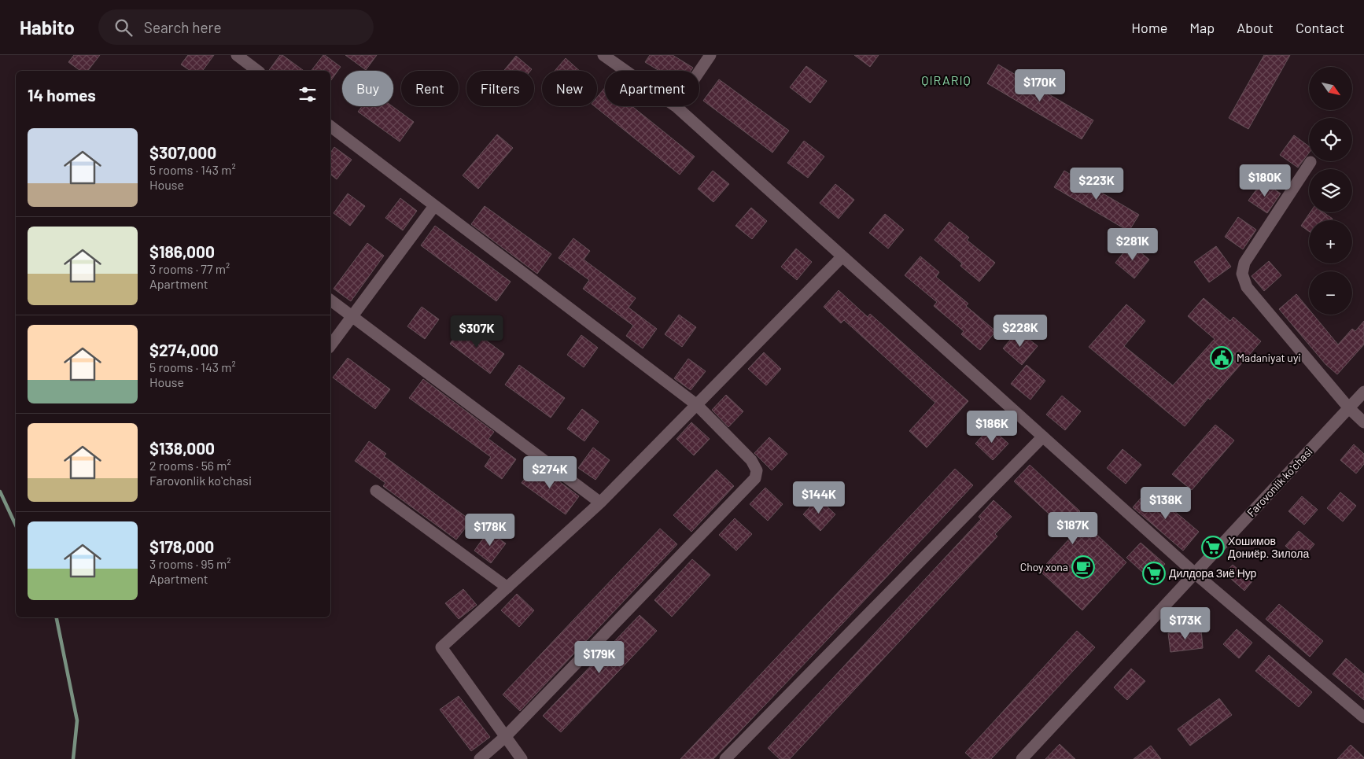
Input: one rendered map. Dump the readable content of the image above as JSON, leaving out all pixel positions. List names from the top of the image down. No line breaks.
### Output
{"streets":{"street":["Farovonlik koʻchasi"]},"districts":["QIRARIQ"],"places":{"public building":["Madaniyat uyi"],"supermarket":["Хошимов Дониёр. Зилола","Дилдора Зиё Нур"],"cafe":["Choy xona"]},"north":"bottom right","page":{"header":"Habito","search":"Search here","nav":["Home","Map","About","Contact"],"map_buttons":["+","−"],"price":["$170K","$180K","$223K","$281K","$228K","$307K","$186K","$274K","$144K","$138K","$187K","$178K","$173K","$179K"],"chip":["Buy","Rent","Filters","New","Apartment"],"heading":"14 homes","list":[{"name":"$307,000","note":"5 rooms · 143 m² · House"},{"name":"$186,000","note":"3 rooms · 77 m² · Apartment"},{"name":"$274,000","note":"5 rooms · 143 m² · House"},{"name":"$138,000","note":"2 rooms · 56 m² · Farovonlik koʻchasi"},{"name":"$178,000","note":"3 rooms · 95 m² · Apartment"}]}}
